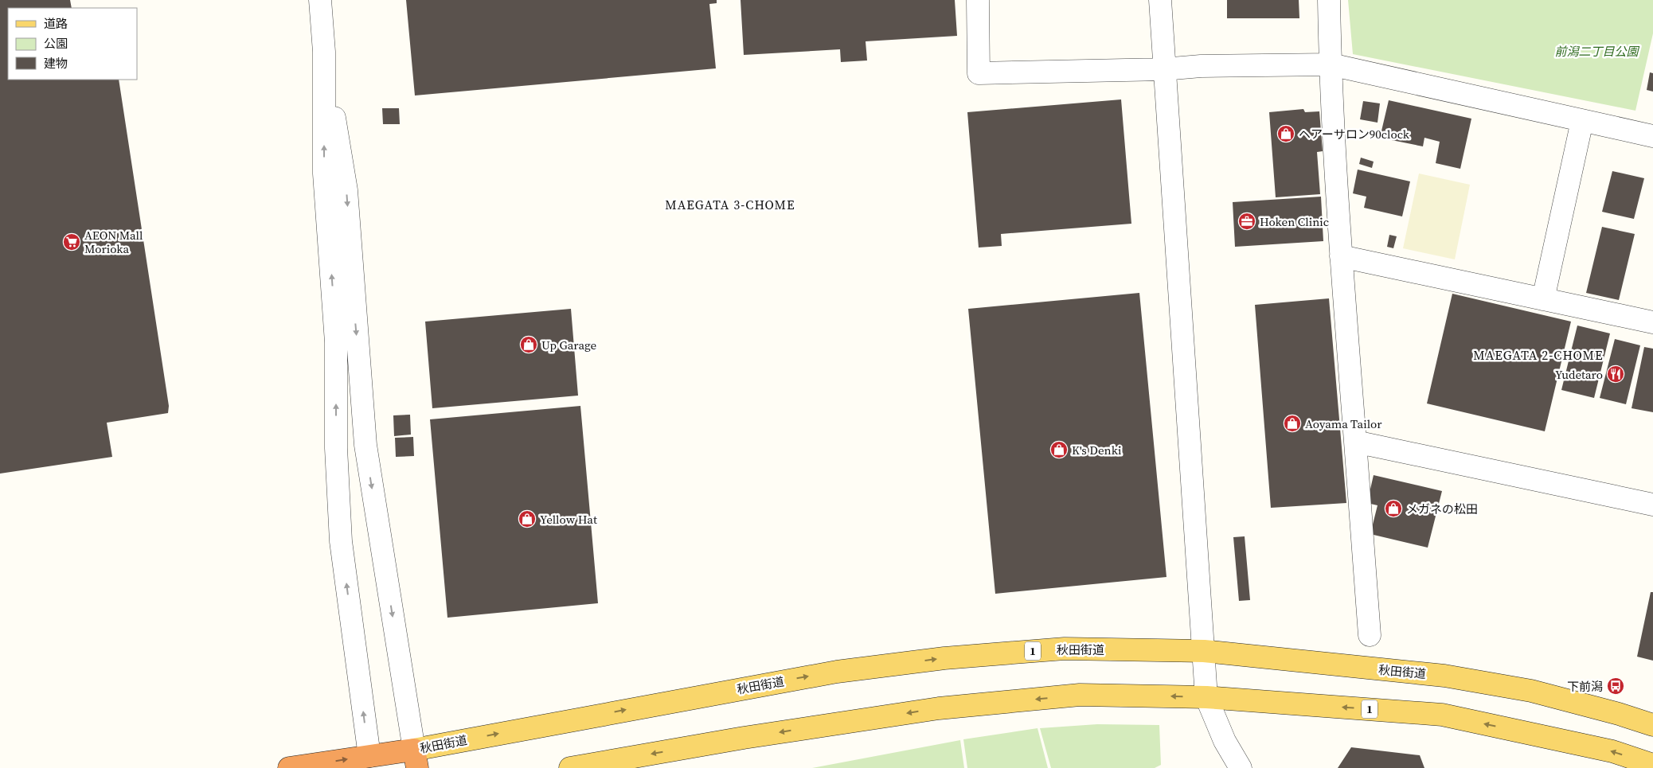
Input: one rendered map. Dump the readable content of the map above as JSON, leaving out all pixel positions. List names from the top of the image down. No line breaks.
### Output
{"streets":{"main road":["秋田街道","1"]},"districts":["MAEGATA 3-CHOME","MAEGATA 2-CHOME"],"parks":["前潟二丁目公園"],"places":{"shop":["ヘアーサロン90clock","Up Garage","Aoyama Tailor","K's Denki","メガネの松田","Yellow Hat"],"office":["Hoken Clinic"],"supermarket":["AEON Mall Morioka"],"restaurant":["Yudetaro"],"bus stop":["下前潟"]},"legend":["道路","公園","建物"]}
